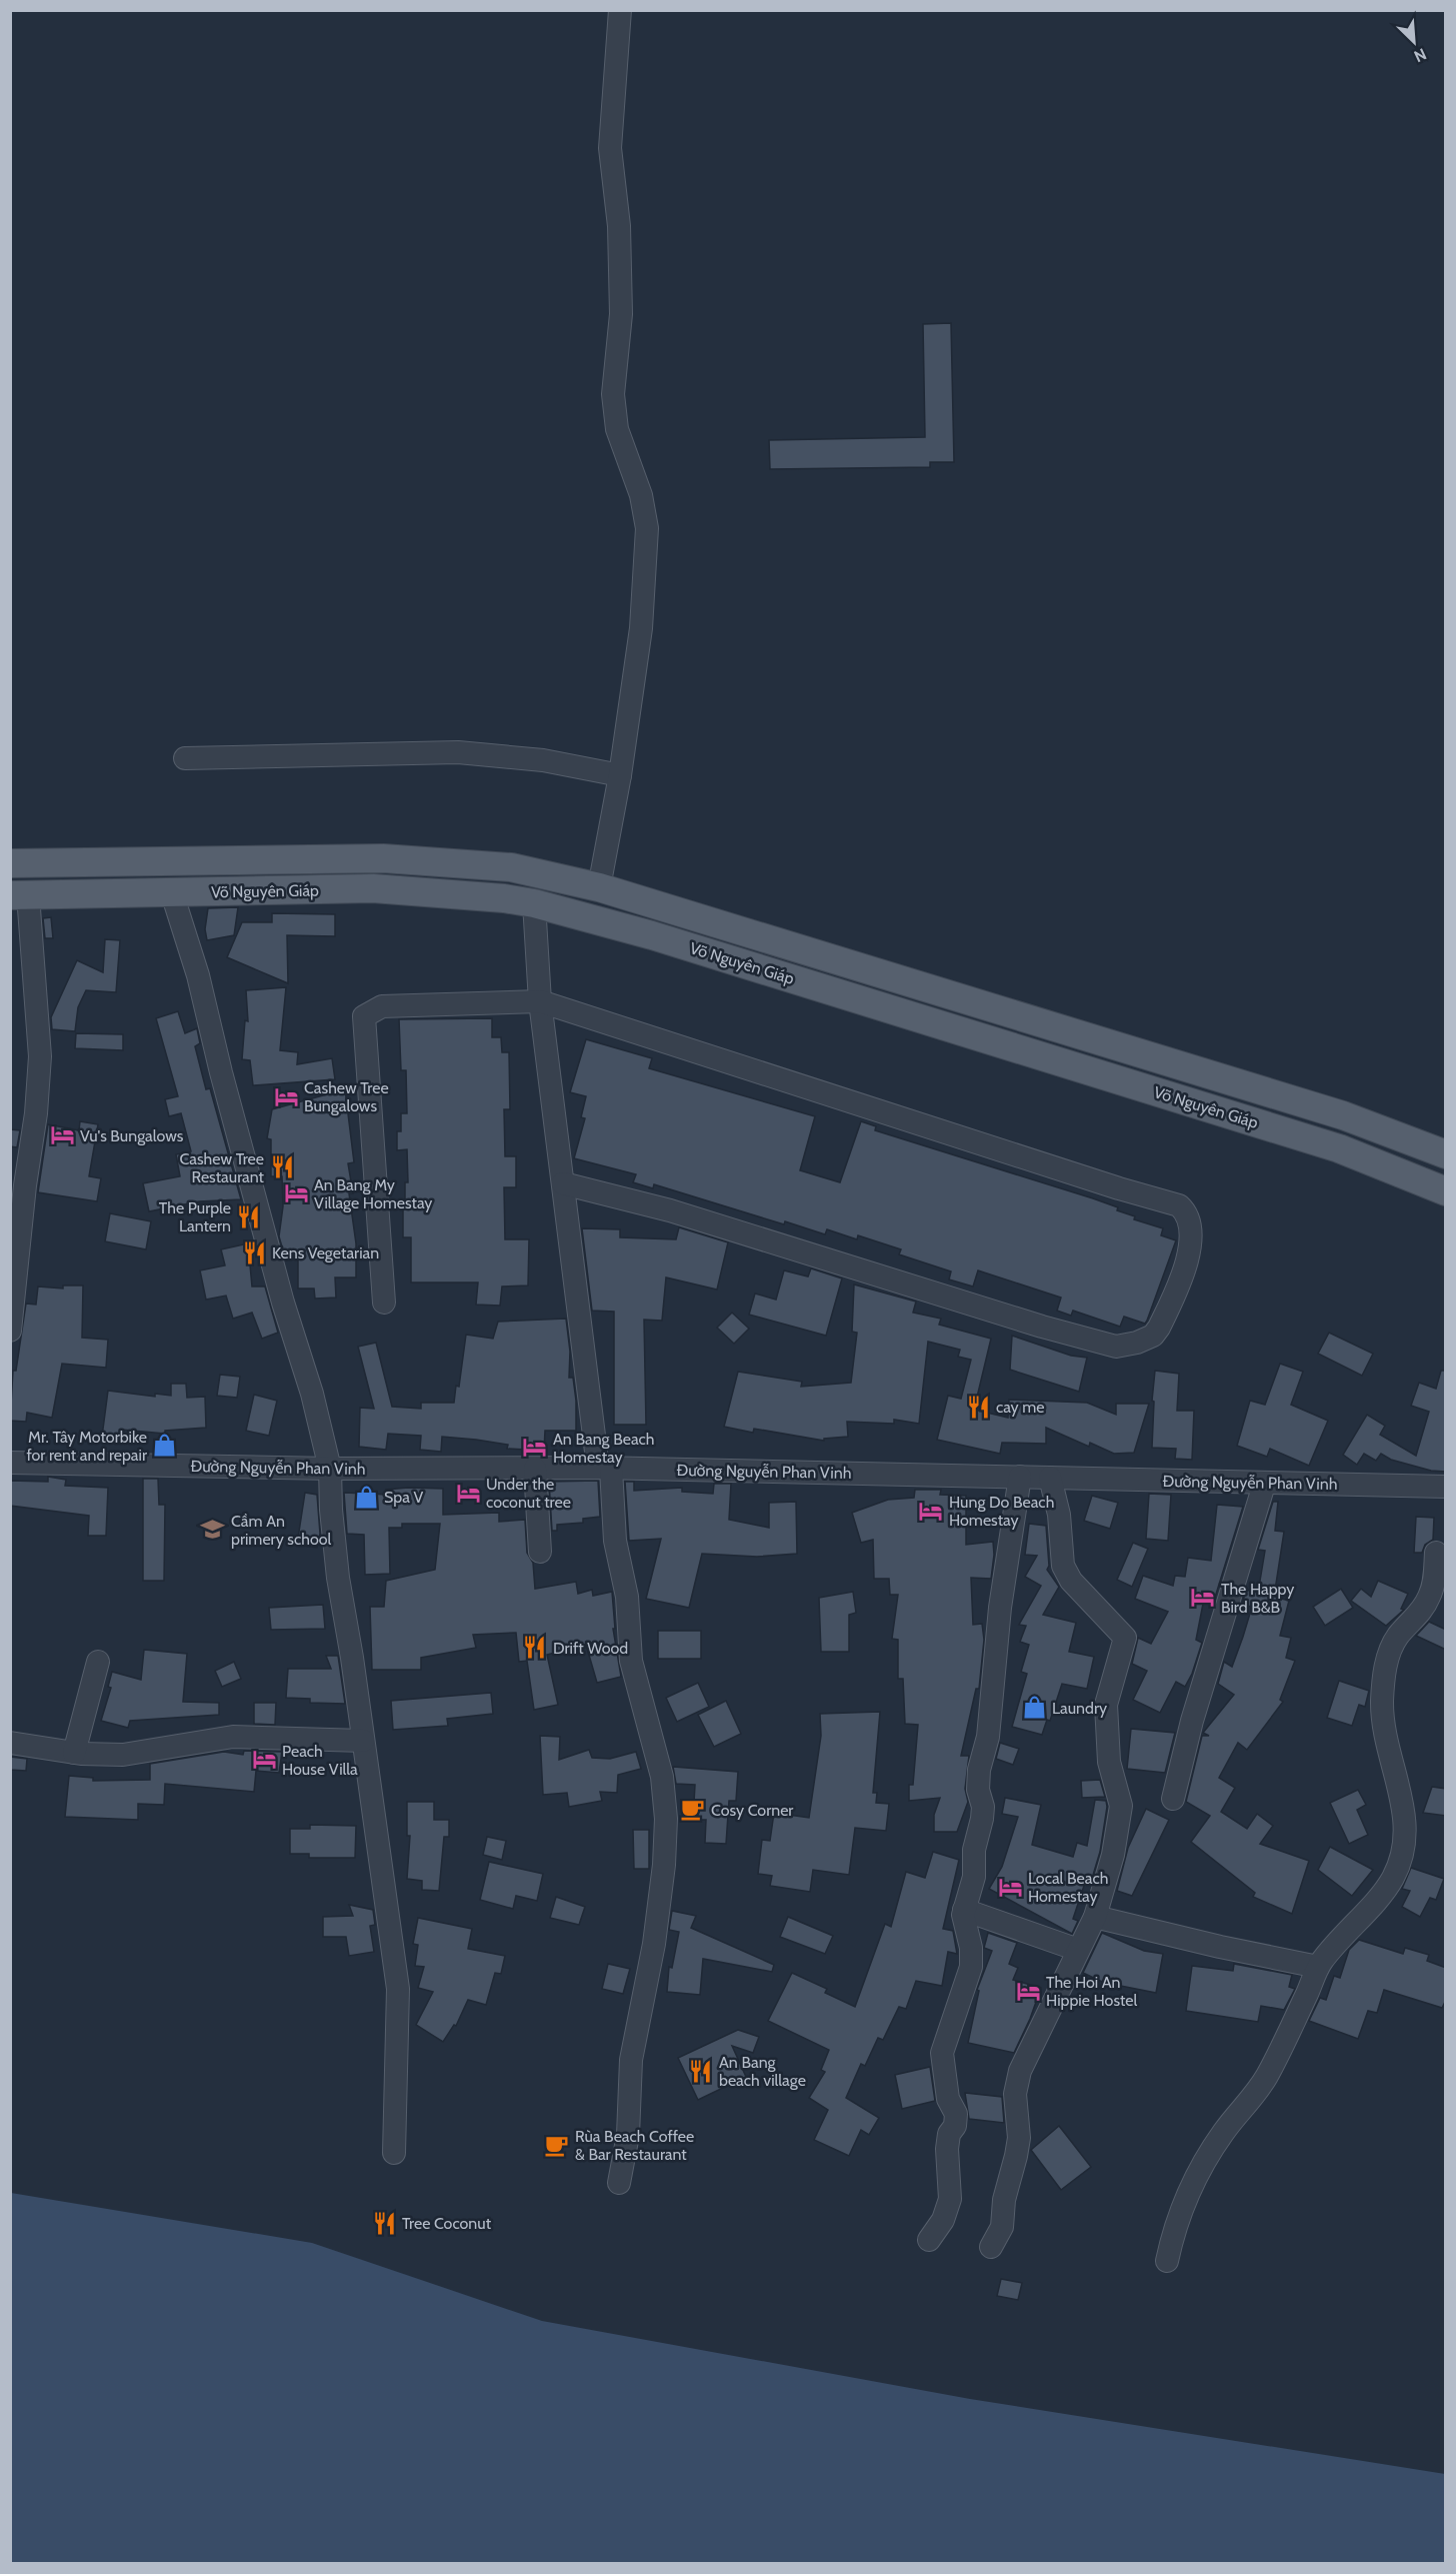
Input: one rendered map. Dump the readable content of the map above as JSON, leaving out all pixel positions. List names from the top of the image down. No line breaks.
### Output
{"streets":{"main road":["Võ Nguyên Giáp"],"street":["Đường Nguyễn Phan Vinh"]},"places":{"hotel":["Cashew Tree Bungalows","Vu's Bungalows","An Bang My Village Homestay","An Bang Beach Homestay","Under the coconut tree","Hung Do Beach Homestay","The Happy Bird B&B","Peach House Villa","Local Beach Homestay","The Hoi An Hippie Hostel"],"restaurant":["Cashew Tree Restaurant","The Purple Lantern","Kens Vegetarian","cay me","Drift Wood","An Bang beach village","Tree Coconut"],"shop":["Mr. Tây Motorbike for rent and repair","Spa V","Laundry"],"school or university":["Cầm An primery school"],"cafe":["Cosy Corner","Rùa Beach Coffee & Bar Restaurant"]},"north":"bottom right"}
